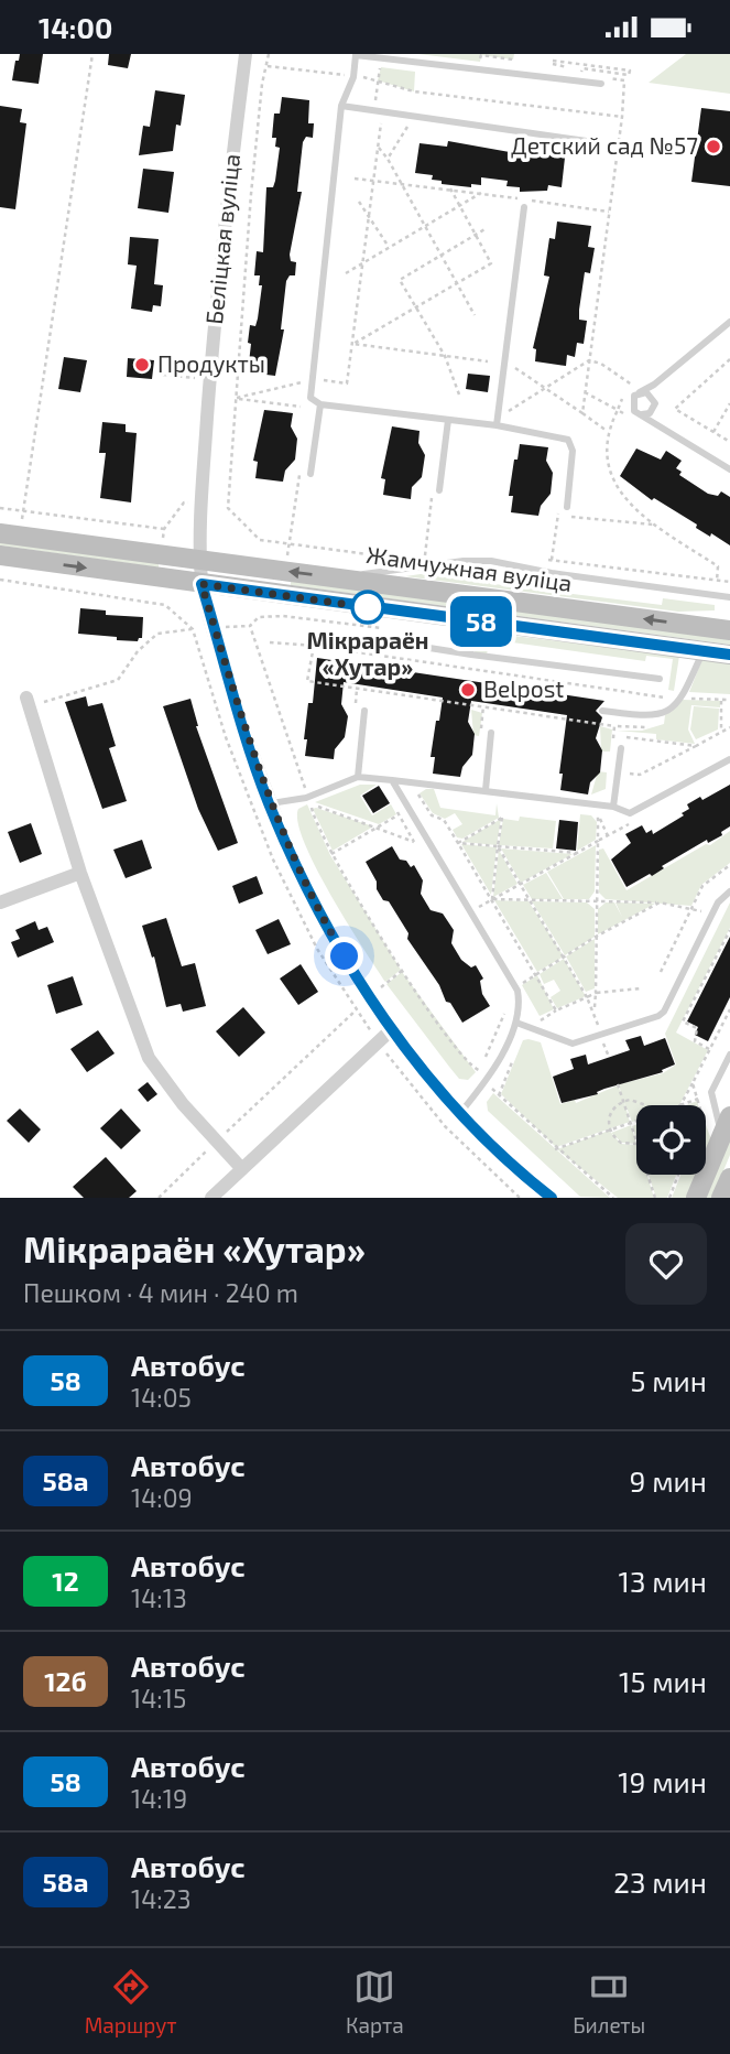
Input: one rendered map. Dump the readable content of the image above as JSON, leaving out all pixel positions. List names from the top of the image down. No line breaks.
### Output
{"streets":{"main road":["Жамчужная вуліца"],"street":["Беліцкая вуліца"]},"crossings":[["Беліцкая вуліца","Жамчужная вуліца"]],"places":["Детский сад №57","Продукты","Мікрараён «Хутар»","Belpost"],"lines":["bus line 58"],"page":{"status":"14:00","on_map":"58","heading":["Мікрараён «Хутар»","Пешком · 4 мин · 240 m"],"list":[{"mark":"58","name":"Автобус","note":"14:05","value":"5 мин"},{"mark":"58а","name":"Автобус","note":"14:09","value":"9 мин"},{"mark":"12","name":"Автобус","note":"14:13","value":"13 мин"},{"mark":"12б","name":"Автобус","note":"14:15","value":"15 мин"},{"mark":"58","name":"Автобус","note":"14:19","value":"19 мин"},{"mark":"58а","name":"Автобус","note":"14:23","value":"23 мин"}],"tabs":["Маршрут","Карта","Билеты"]}}
